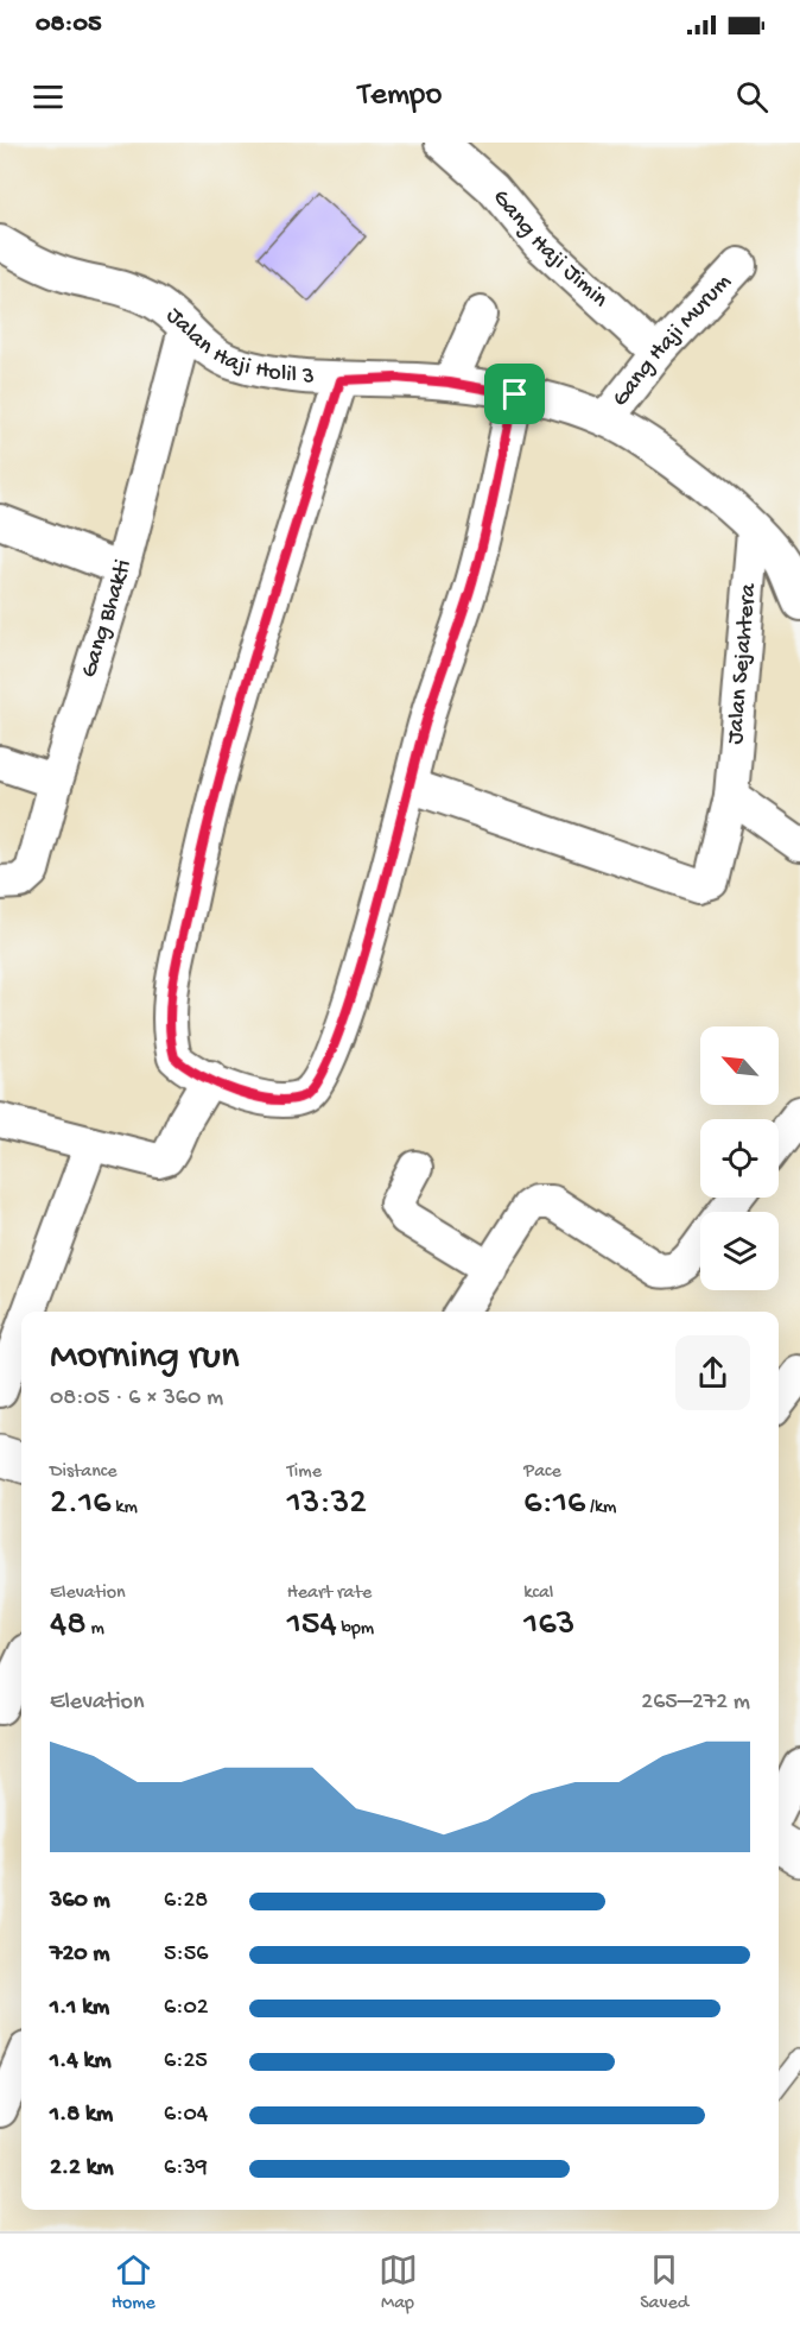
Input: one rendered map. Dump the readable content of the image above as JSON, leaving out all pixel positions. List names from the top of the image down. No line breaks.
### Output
{"streets":{"street":["Gang Haji Jimin","Jalan Haji Holil 3","Gang Haji Murum","Gang Bhakti","Jalan Sejahtera"]},"crossings":[["Gang Haji Jimin","Gang Haji Murum"],["Jalan Haji Holil 3","Gang Haji Murum"],["Jalan Haji Holil 3","Gang Bhakti"],["Jalan Haji Holil 3","Jalan Sejahtera"]],"north":"top left","page":{"status":"08:05","header":"Tempo","heading":["Morning run","08:05 · 6 × 360 m"],"stats":[["Distance","2.16 km"],["Time","13:32"],["Pace","6:16 /km"],["Elevation","48 m"],["Heart rate","154 bpm"],["kcal","163"]],"chart":["Elevation","265–272 m"],"list":[{"name":"360 m","note":"6:28"},{"name":"720 m","note":"5:56"},{"name":"1.1 km","note":"6:02"},{"name":"1.4 km","note":"6:25"},{"name":"1.8 km","note":"6:04"},{"name":"2.2 km","note":"6:39"}],"tabs":["Home","Map","Saved"]}}
